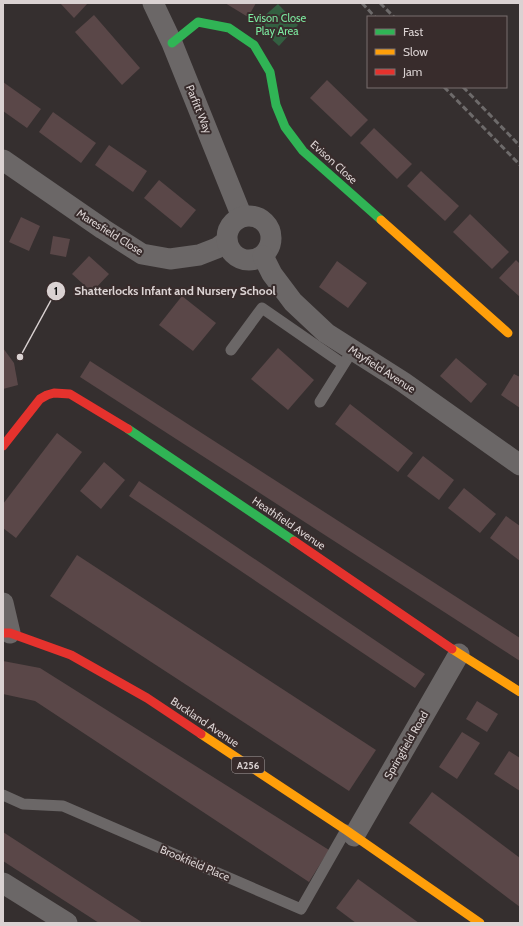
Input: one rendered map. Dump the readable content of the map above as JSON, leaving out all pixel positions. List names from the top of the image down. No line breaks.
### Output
{"streets":{"street":["Parfitt Way","Evison Close","Maresfield Close","Mayfield Avenue","Heathfield Avenue","Buckland Avenue","Springfield Road","A256"],"lane":["Brookfield Place"]},"crossings":[["Parfitt Way","Evison Close"],["Parfitt Way","Maresfield Close"],["Parfitt Way","Mayfield Avenue"],["Maresfield Close","Mayfield Avenue"],["Heathfield Avenue","Springfield Road"],["Buckland Avenue","Springfield Road"],["Buckland Avenue","Brookfield Place"],["Springfield Road","Brookfield Place"]],"parks":["Evison Close Play Area"],"places":["Shatterlocks Infant and Nursery School"],"legend":["Fast","Slow","Jam"]}
